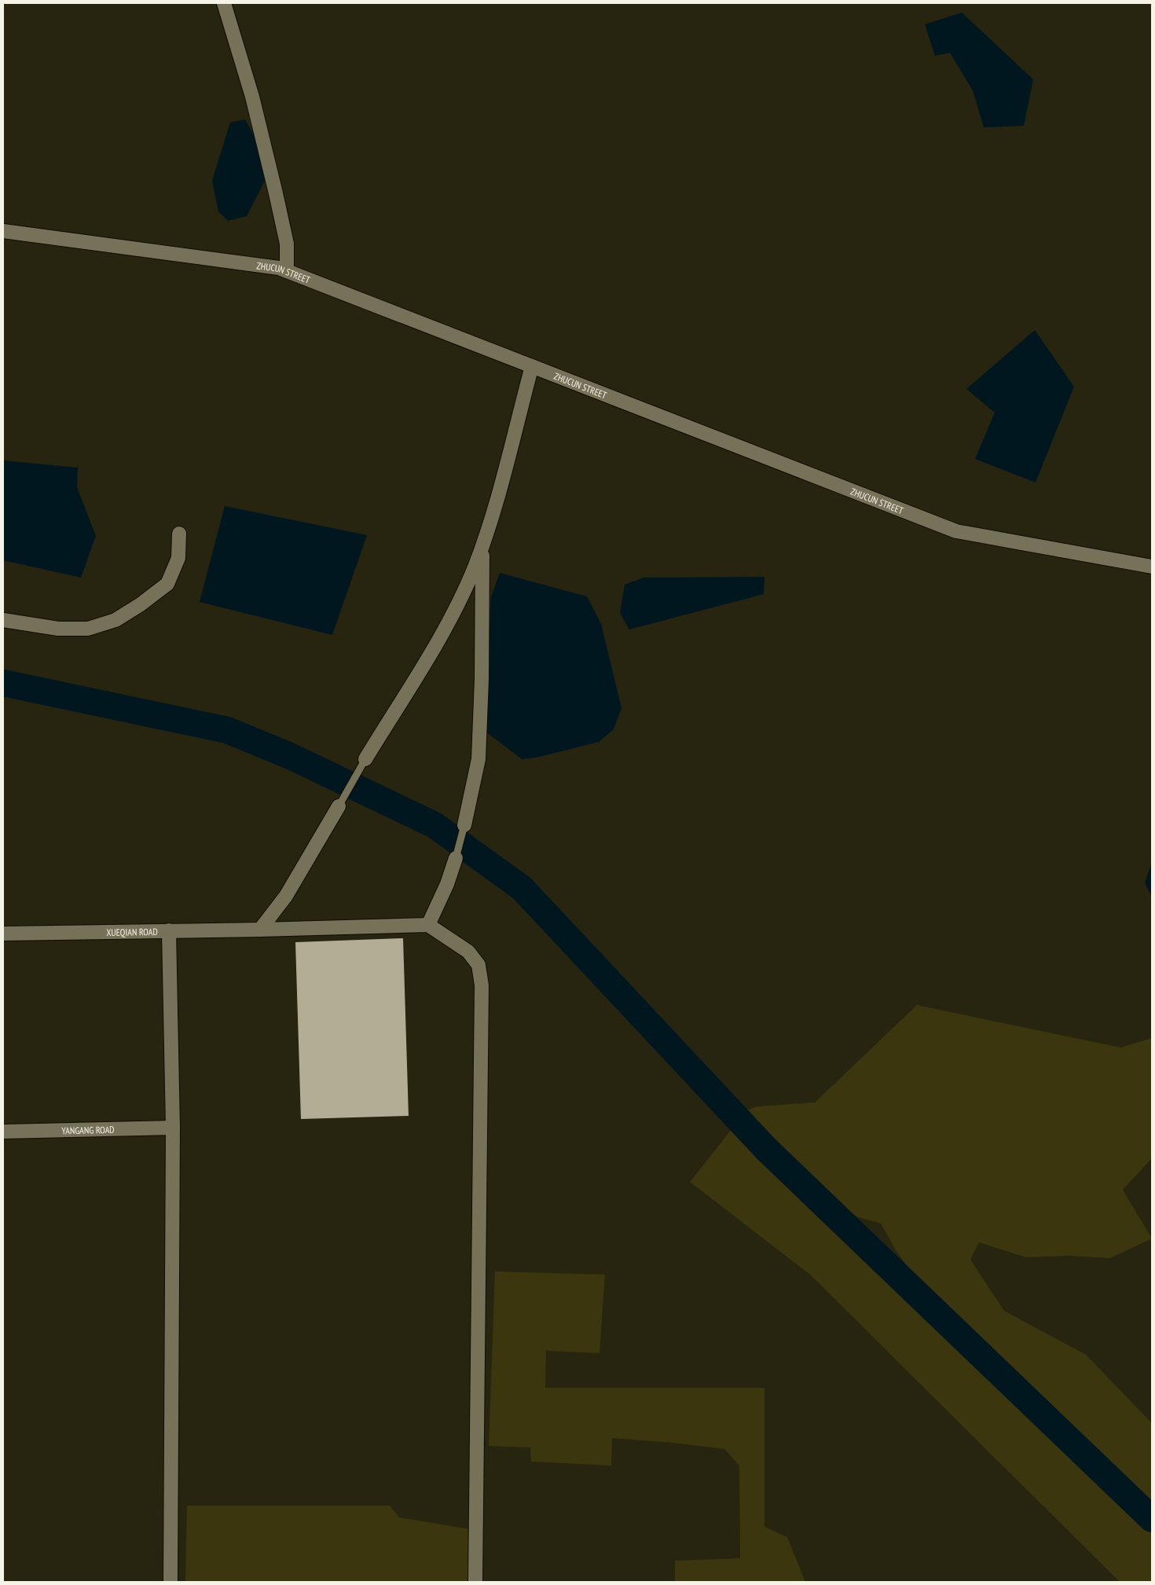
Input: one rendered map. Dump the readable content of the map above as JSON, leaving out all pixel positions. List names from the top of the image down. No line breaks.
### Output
{"streets":{"street":["ZHUCUN STREET","XUEQIAN ROAD","YANGANG ROAD"]}}
